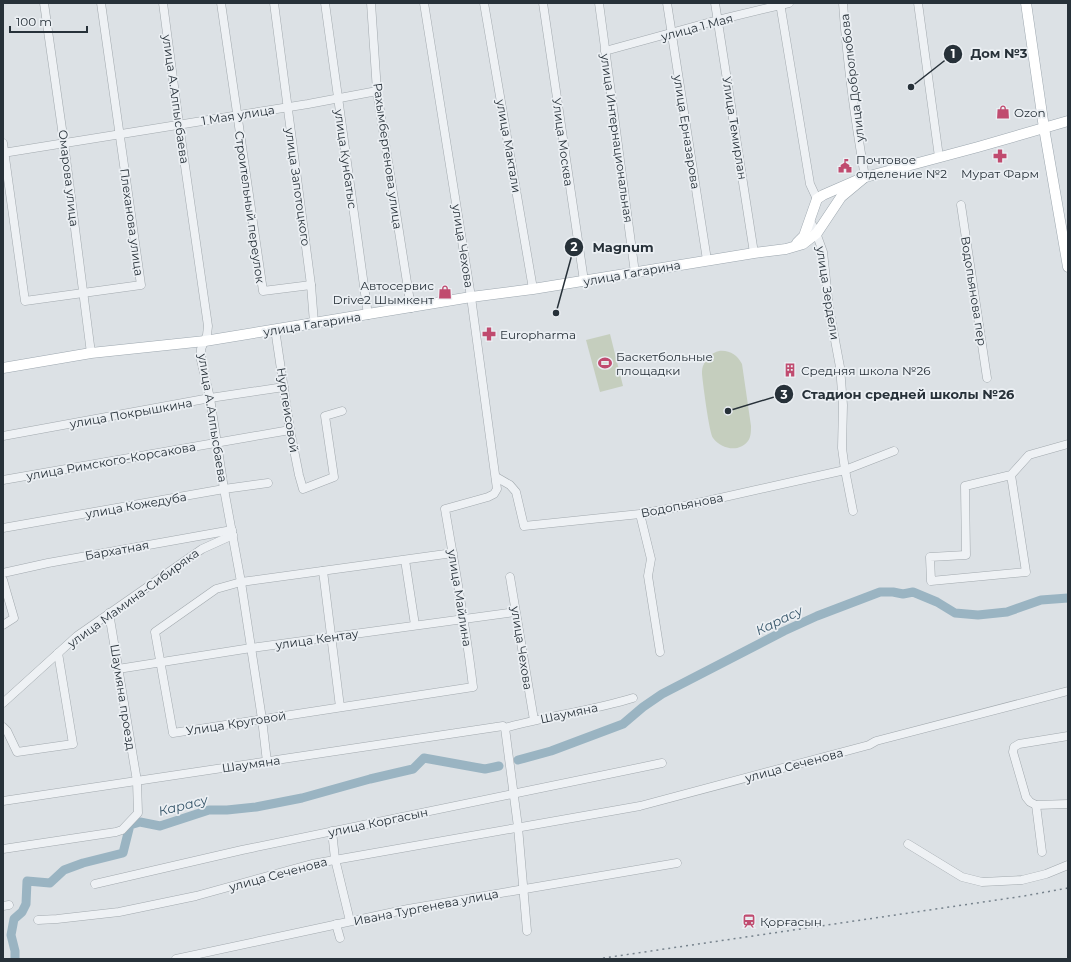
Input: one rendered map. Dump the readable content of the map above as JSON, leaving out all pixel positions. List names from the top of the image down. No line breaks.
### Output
{"streets":{"main road":["улица Гагарина"],"street":["улица 1 Мая","улица Добролюбова","улица А.Алпысбаева","1 Мая улица","Улица Темирлан","улица Ерназарова","улица Интернациональная","Улица Москва","улица Мактали","Рахымбергенова улица","улица Кунбатыс","Омарова улица","улица Запотоцкого","Строительный переулок","Плеханова улица","улица Чехова","Водопьянова пер","улица Зердели","Нурпеисовой","улица Покрышкина","улица Римского-Корсакова","улица Кожедуба","Водопьянова","Бархатная","улица Мамина-Сибиряка","улица Майлина","улица Кентау","Шаумяна проезд","Шаумяна","Улица Круговой","улица Сеченова","улица Коргасын","Ивана Тургенева улица"]},"crossings":[["улица 1 Мая","Улица Темирлан"],["улица 1 Мая","улица Ерназарова"],["улица 1 Мая","улица Интернациональная"],["улица Добролюбова","улица Гагарина"],["улица А.Алпысбаева","1 Мая улица"],["улица А.Алпысбаева","улица Гагарина"],["улица А.Алпысбаева","улица Покрышкина"],["улица А.Алпысбаева","улица Римского-Корсакова"],["улица А.Алпысбаева","улица Кожедуба"],["улица А.Алпысбаева","Бархатная"],["улица А.Алпысбаева","улица Мамина-Сибиряка"],["улица А.Алпысбаева","улица Кентау"],["улица А.Алпысбаева","Шаумяна"],["улица А.Алпысбаева","Улица Круговой"],["1 Мая улица","Рахымбергенова улица"],["1 Мая улица","улица Кунбатыс"],["1 Мая улица","Омарова улица"],["1 Мая улица","улица Запотоцкого"],["1 Мая улица","Строительный переулок"],["1 Мая улица","Плеханова улица"],["Улица Темирлан","улица Гагарина"],["улица Ерназарова","улица Гагарина"],["улица Интернациональная","улица Гагарина"],["Улица Москва","улица Гагарина"],["улица Мактали","улица Гагарина"],["Рахымбергенова улица","улица Гагарина"],["улица Кунбатыс","улица Гагарина"],["Омарова улица","Плеханова улица"],["Омарова улица","улица Гагарина"],["улица Запотоцкого","Строительный переулок"],["улица Запотоцкого","улица Гагарина"],["улица Чехова","улица Гагарина"],["улица Чехова","Водопьянова"],["улица Чехова","улица Майлина"],["улица Чехова","улица Кентау"],["улица Чехова","Шаумяна"],["улица Гагарина","улица Зердели"],["улица Гагарина","Нурпеисовой"],["улица Зердели","Водопьянова"],["Нурпеисовой","улица Покрышкина"],["Нурпеисовой","улица Римского-Корсакова"],["Бархатная","улица Мамина-Сибиряка"],["улица Мамина-Сибиряка","Шаумяна проезд"],["улица Майлина","улица Кентау"],["улица Майлина","Улица Круговой"],["улица Кентау","Шаумяна проезд"],["улица Кентау","Улица Круговой"],["Шаумяна проезд","Шаумяна"]],"water":["Карасу"],"places":{"other":["Дом №3","Magnum","Стадион средней школы №26"],"shop":["Ozon","Автосервис Drive2 Шымкент"],"pharmacy":["Мурат Фарм","Europharma"],"public building":["Почтовое отделение №2"],"sports":["Баскетбольные площадки"],"building":["Средняя школа №26"],"station":["Қорғасын"]},"scale_bar":"100 m"}
